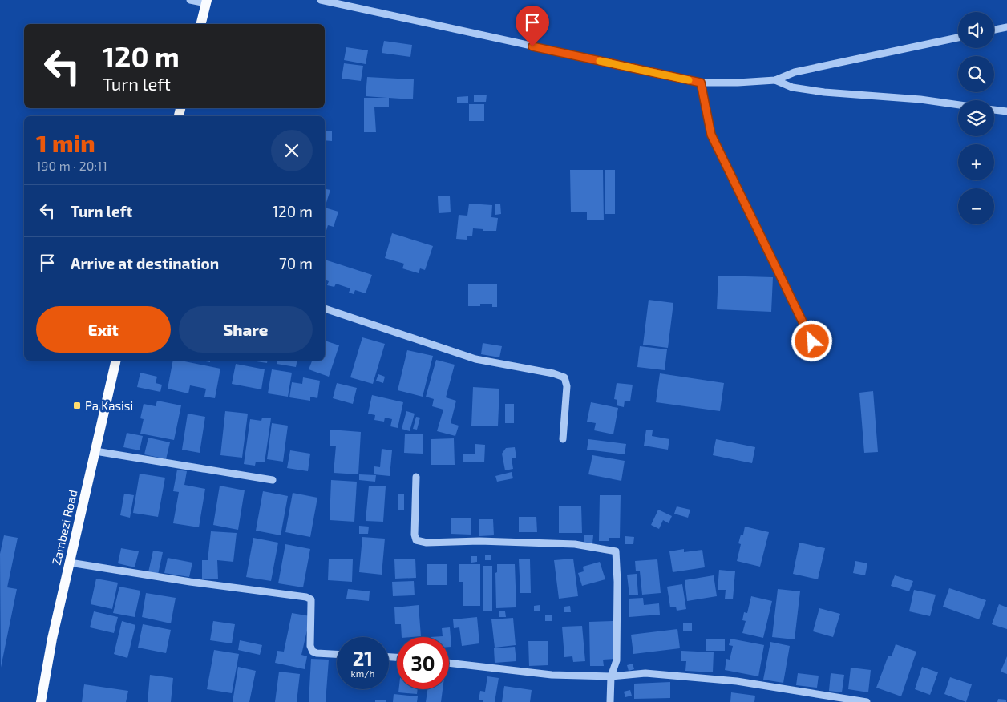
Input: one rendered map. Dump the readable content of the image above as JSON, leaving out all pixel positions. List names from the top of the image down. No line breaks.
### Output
{"streets":{"main road":["Zambezi Road"]},"places":{"transit":["Pa Kasisi"]},"page":{"map_buttons":["+","−"],"turn":["120 m","Turn left"],"heading":["1 min","190 m · 20:11"],"list":[{"name":"Turn left","value":"120 m"},{"name":"Arrive at destination","value":"70 m"}],"buttons":["Exit","Share"],"speed":"21 km/h","limit":"30"}}
